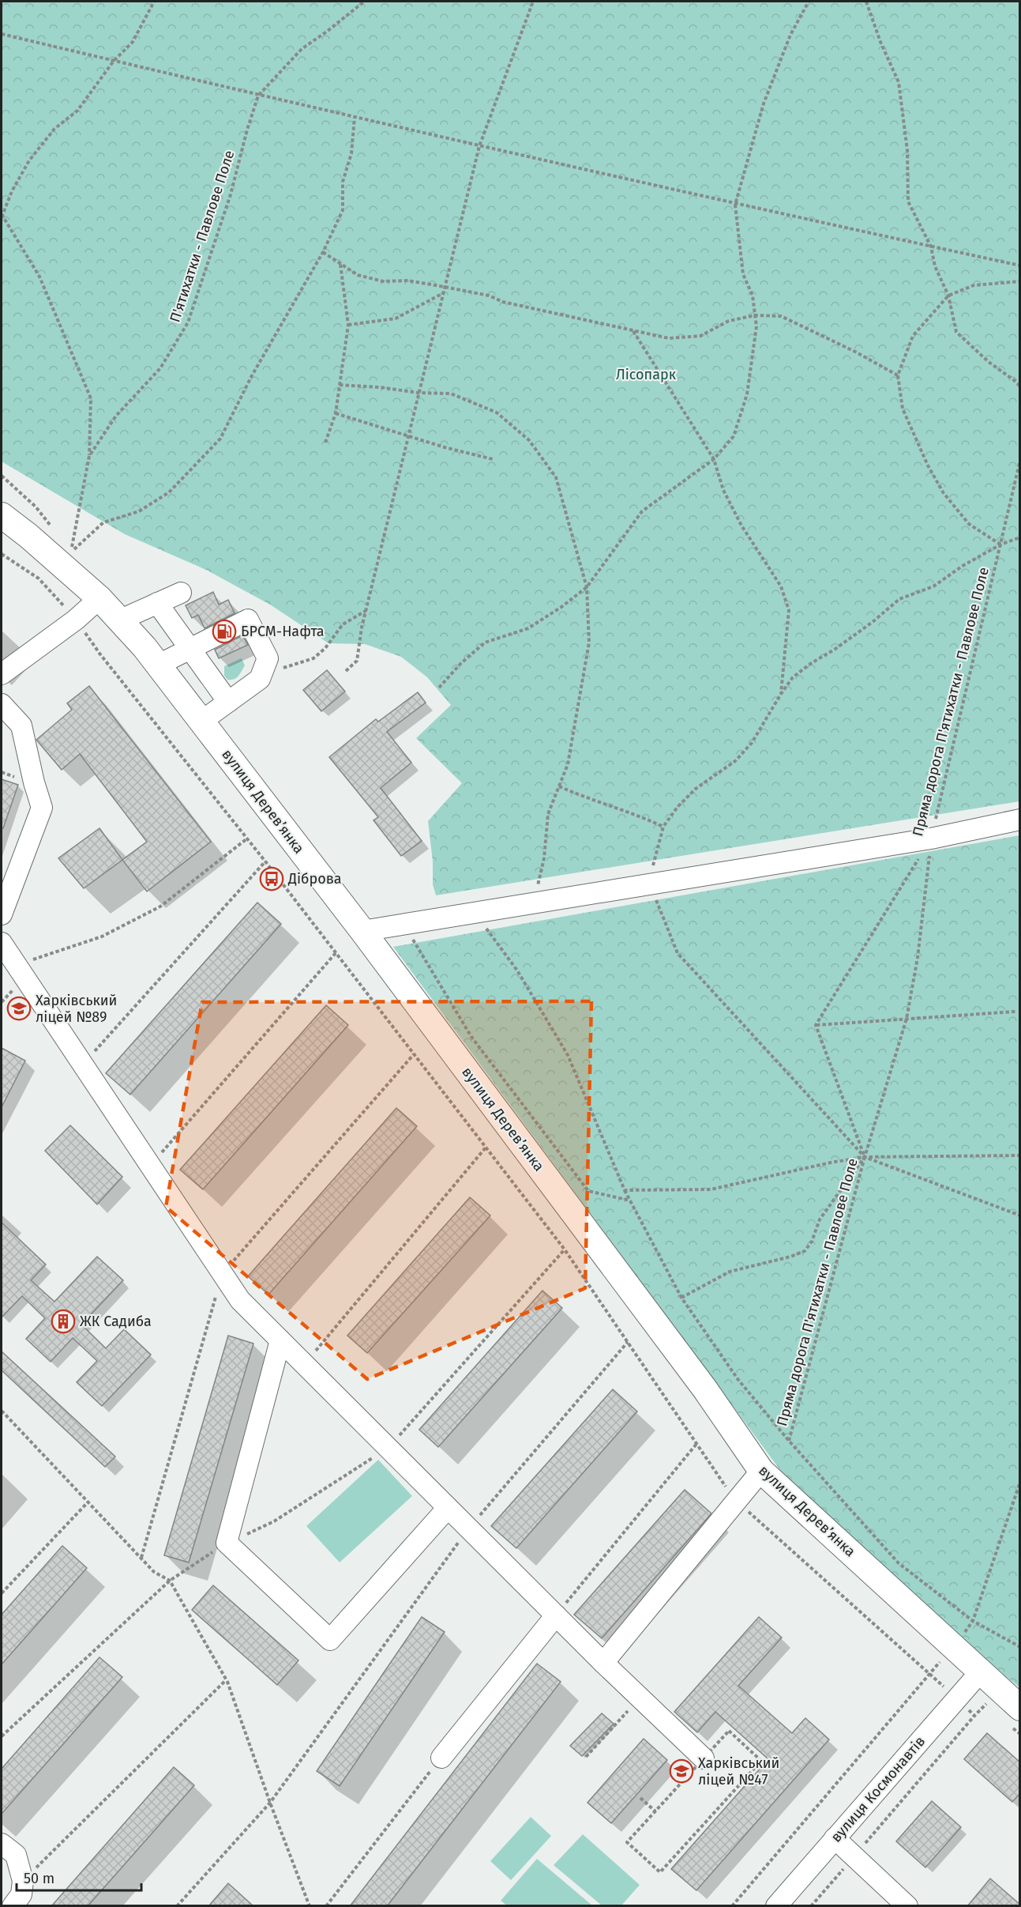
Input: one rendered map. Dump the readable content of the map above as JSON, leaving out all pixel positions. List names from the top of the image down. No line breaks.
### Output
{"streets":{"main road":["вулиця Дерев’янка"],"street":["вулиця Космонавтів"],"path":["П'ятихатки - Павлове Поле","Пряма дорога П'ятихатки - Павлове Поле"]},"crossings":[["вулиця Дерев’янка","вулиця Космонавтів"]],"parks":["Лісопарк"],"places":{"fuel station":["БРСМ-Нафта"],"bus stop":["Діброва"],"school or university":["Харківський ліцей №89","Харківський ліцей №47"],"building":["ЖК Садиба"]},"scale_bar":"50 m"}
